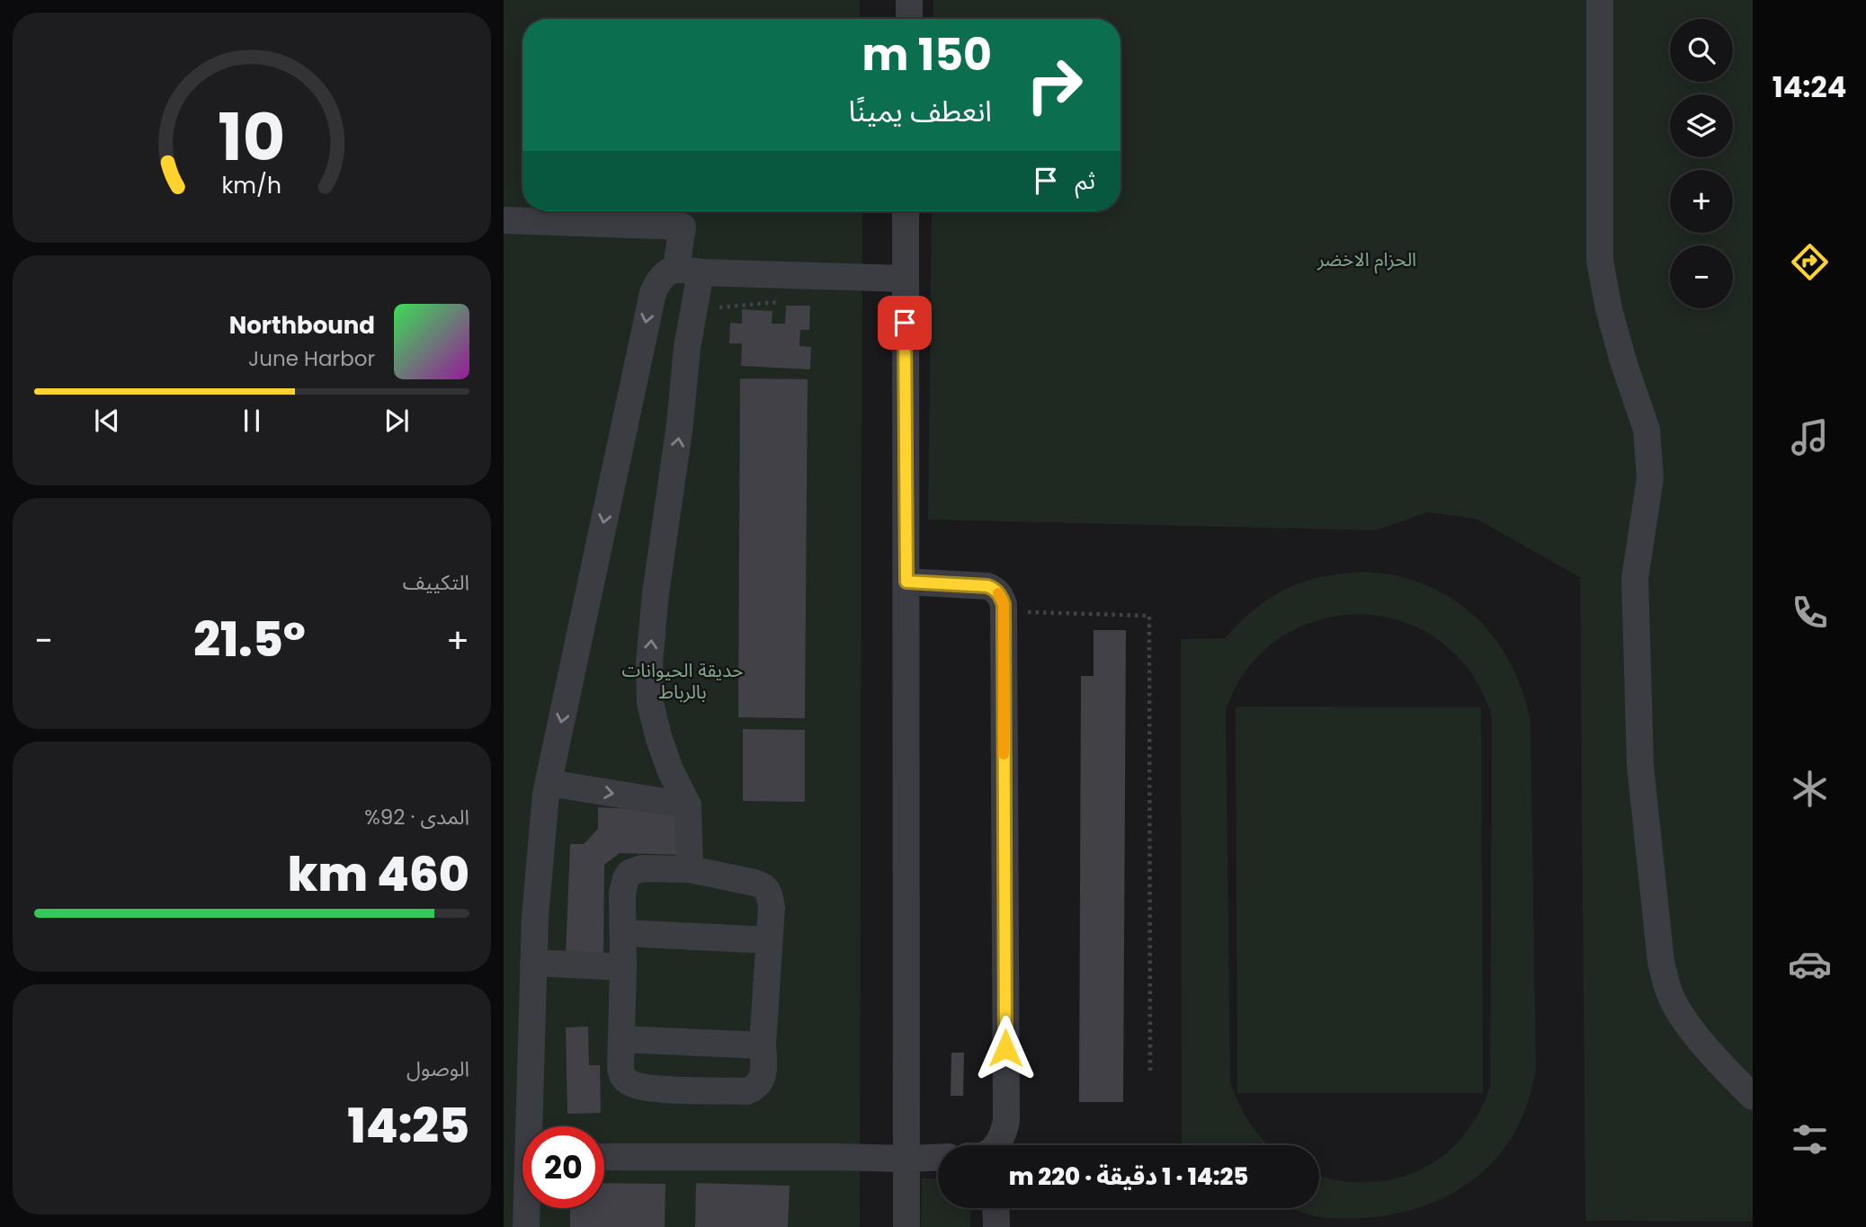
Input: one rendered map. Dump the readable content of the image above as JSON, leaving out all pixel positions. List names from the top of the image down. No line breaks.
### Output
{"parks":["الحزام الاخضر","حديقة الحيوانات بالرباط"],"page":{"tabs":"14:24","map_buttons":["+","−"],"turn":["150 m","انعطف يمينًا"],"then":"ثم","song":["Northbound","June Harbor"],"tile":["التكييف",["المدى · 92%","460 km"],["الوصول","14:25"]],"heat":["−","21.5°","+"],"limit":"20","trip":"14:25 · 1 دقيقة · 220 m","gauge":["10","km/h"]}}
